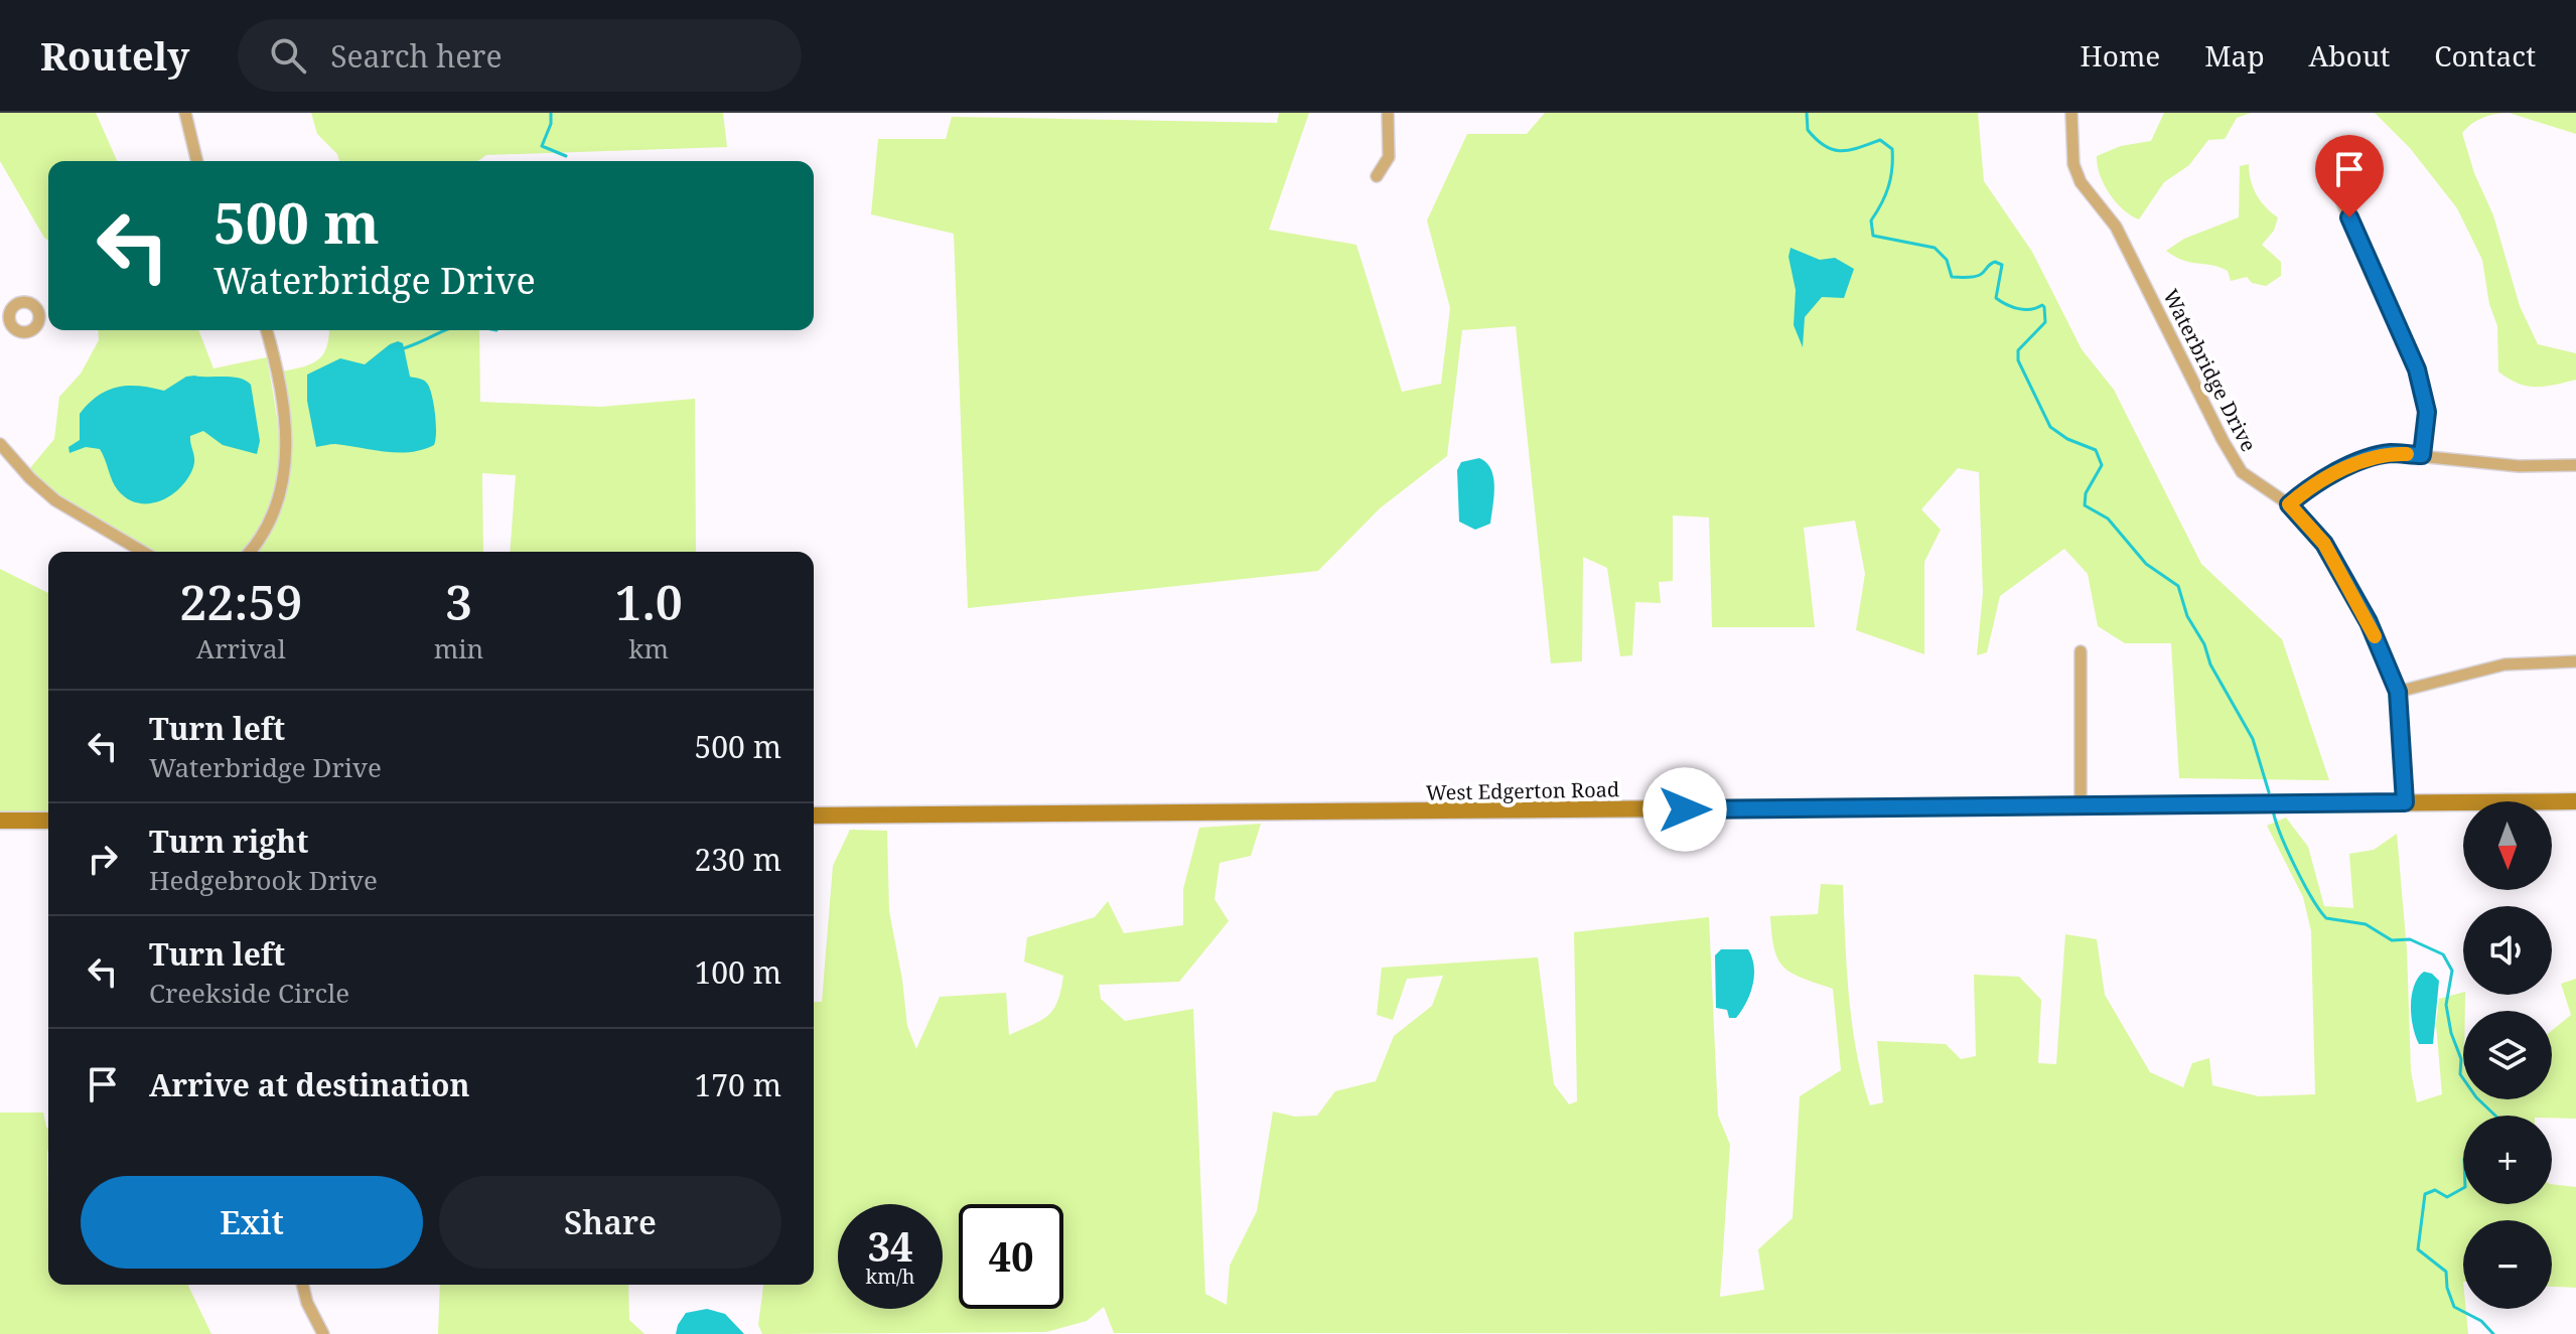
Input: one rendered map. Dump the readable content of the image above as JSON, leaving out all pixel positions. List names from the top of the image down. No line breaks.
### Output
{"streets":{"street":["Waterbridge Drive","West Edgerton Road"]},"crossings":[["Waterbridge Drive","West Edgerton Road"]],"north":"bottom","page":{"header":"Routely","search":"Search here","nav":["Home","Map","About","Contact"],"turn":["500 m","Waterbridge Drive"],"eta":["22:59","Arrival","3","min","1.0","km"],"list":[{"name":"Turn left","note":"Waterbridge Drive","value":"500 m"},{"name":"Turn right","note":"Hedgebrook Drive","value":"230 m"},{"name":"Turn left","note":"Creekside Circle","value":"100 m"},{"name":"Arrive at destination","value":"170 m"}],"map_buttons":["+","−"],"buttons":["Exit","Share"],"speed":"34 km/h","limit":"40"}}
